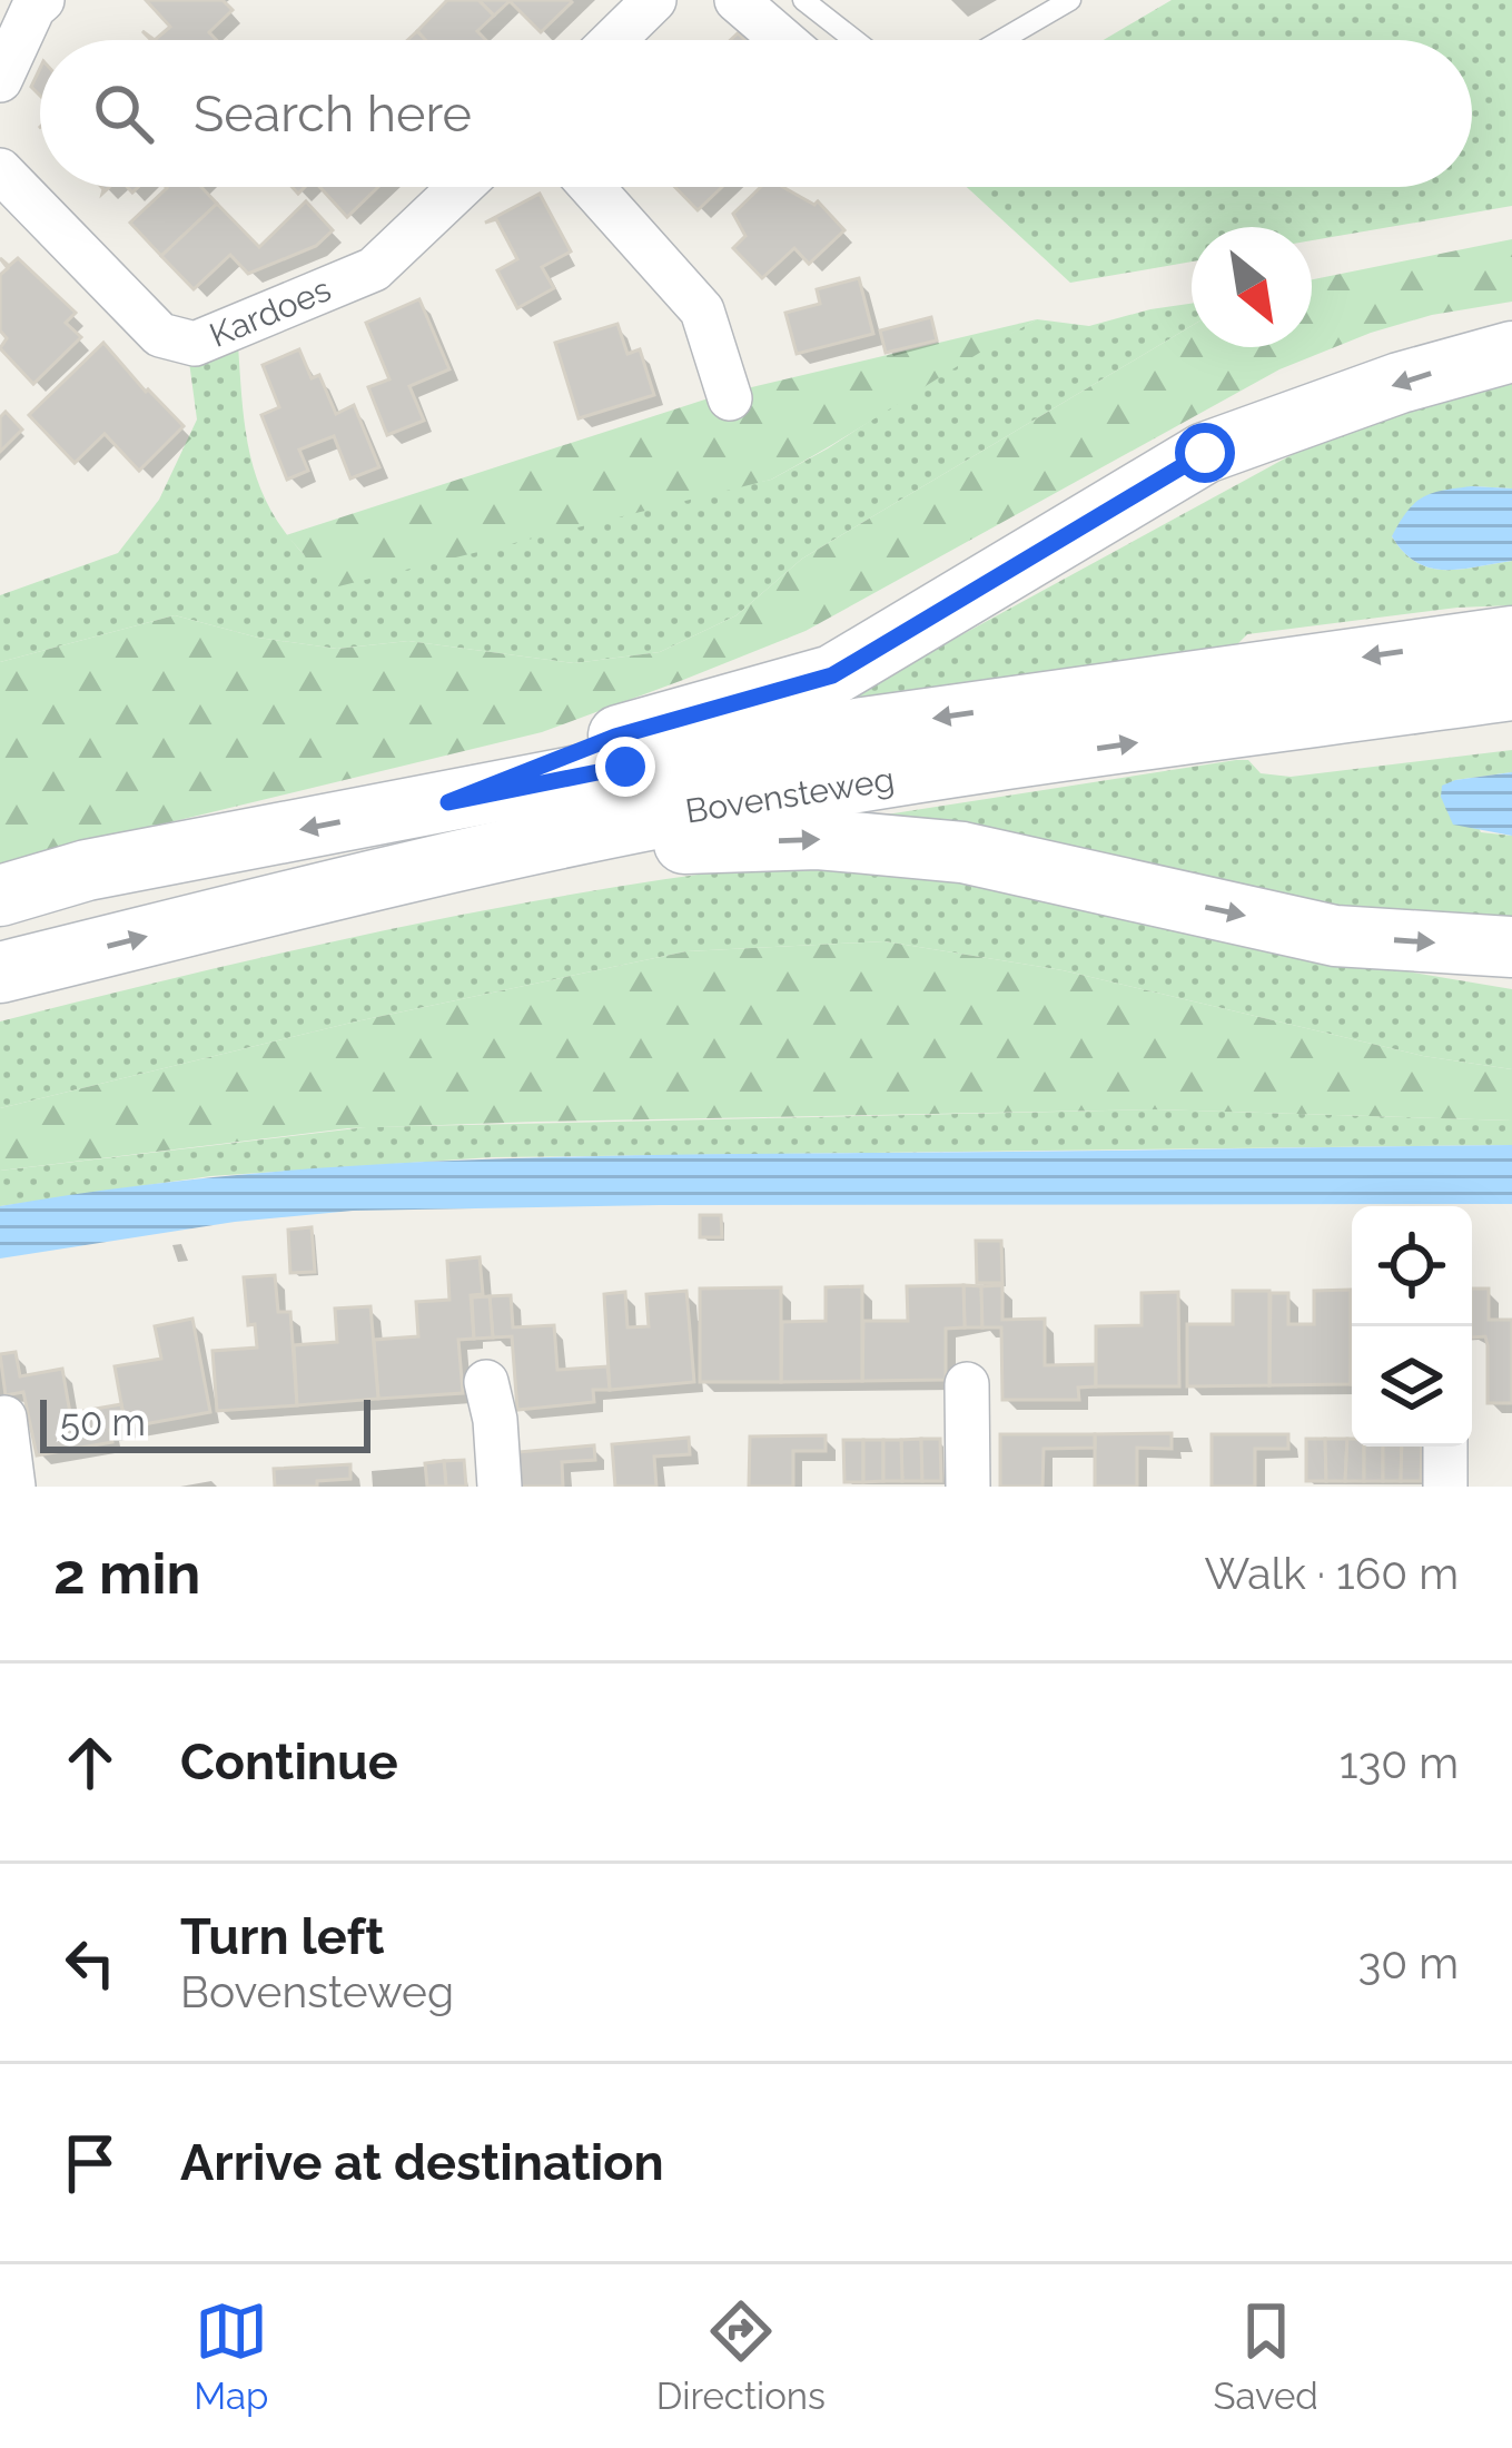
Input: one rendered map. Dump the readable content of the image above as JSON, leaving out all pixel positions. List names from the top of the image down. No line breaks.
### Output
{"streets":{"main road":["Bovensteweg"],"street":["Kardoes"]},"scale_bar":"50 m","north":"bottom right","page":{"search":"Search here","scale":"50 m","heading":["2 min","Walk · 160 m"],"list":[["Continue","130 m"],["Turn left","Bovensteweg","30 m"],"Arrive at destination"],"nav":["Map","Directions","Saved"]}}
